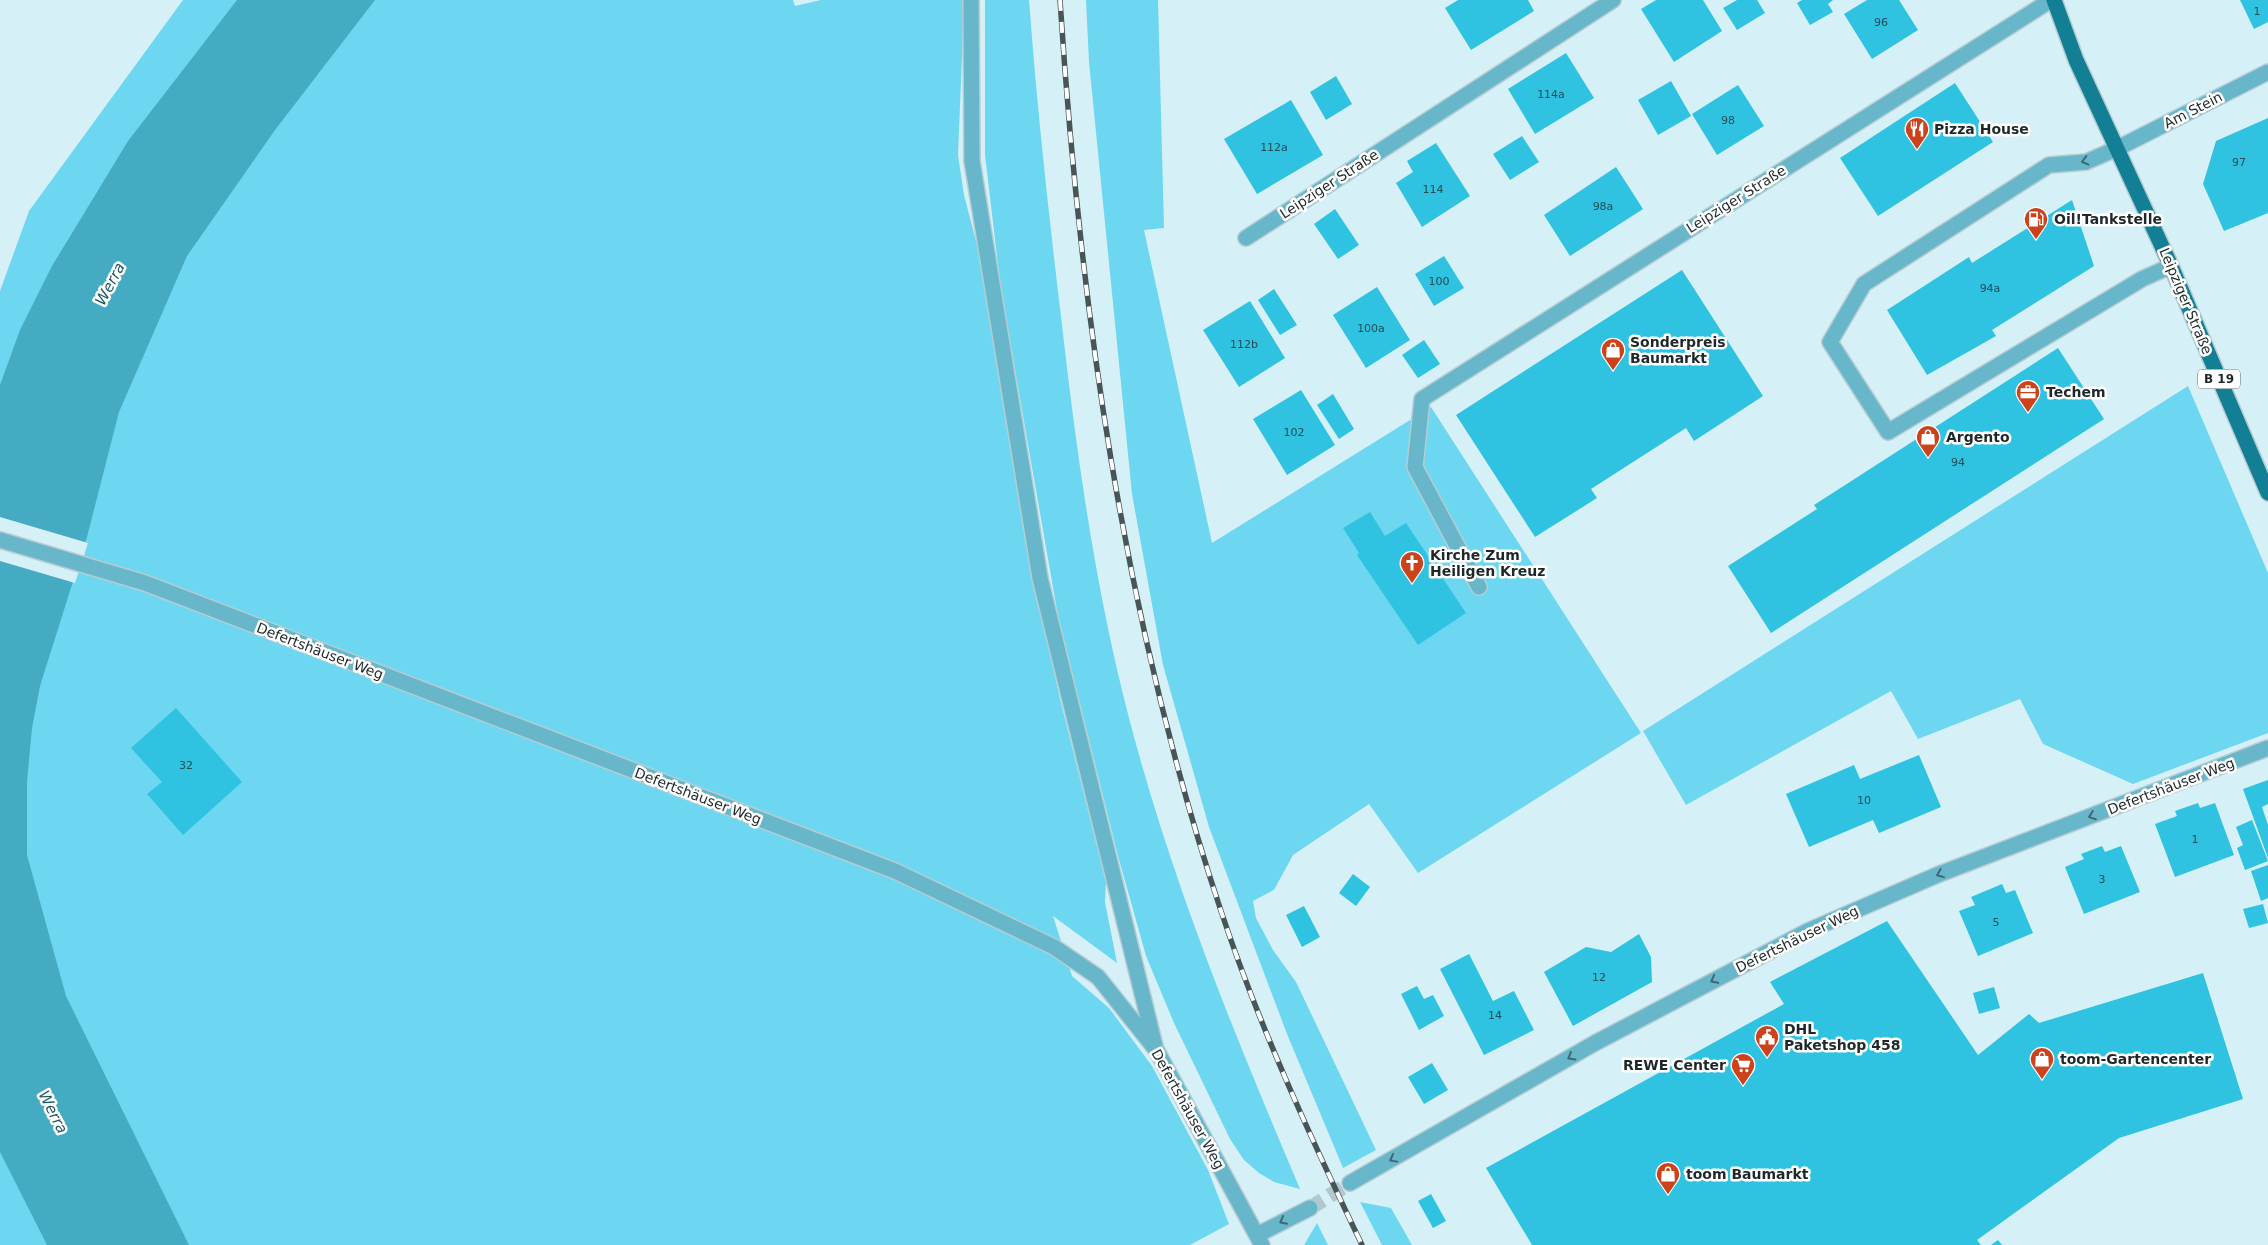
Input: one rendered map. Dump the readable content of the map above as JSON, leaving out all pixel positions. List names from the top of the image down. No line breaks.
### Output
{"streets":{"main road":["Leipziger Straße","B 19"],"street":["Am Stein","Defertshäuser Weg"]},"crossings":[["Am Stein","Leipziger Straße"]],"one_way":["Defertshäuser Weg"],"water":["Werra"],"places":{"restaurant":["Pizza House"],"fuel station":["Oil!Tankstelle"],"shop":["Sonderpreis Baumarkt","Argento","toom-Gartencenter","toom Baumarkt"],"office":["Techem"],"church":["Kirche Zum Heiligen Kreuz"],"public building":["DHL Paketshop 458"],"supermarket":["REWE Center"]},"house_numbers":["1","96","114a","98","112a","97","114","98a","100","94a","100a","112b","102","94","32","10","1","3","5","12","14"]}
